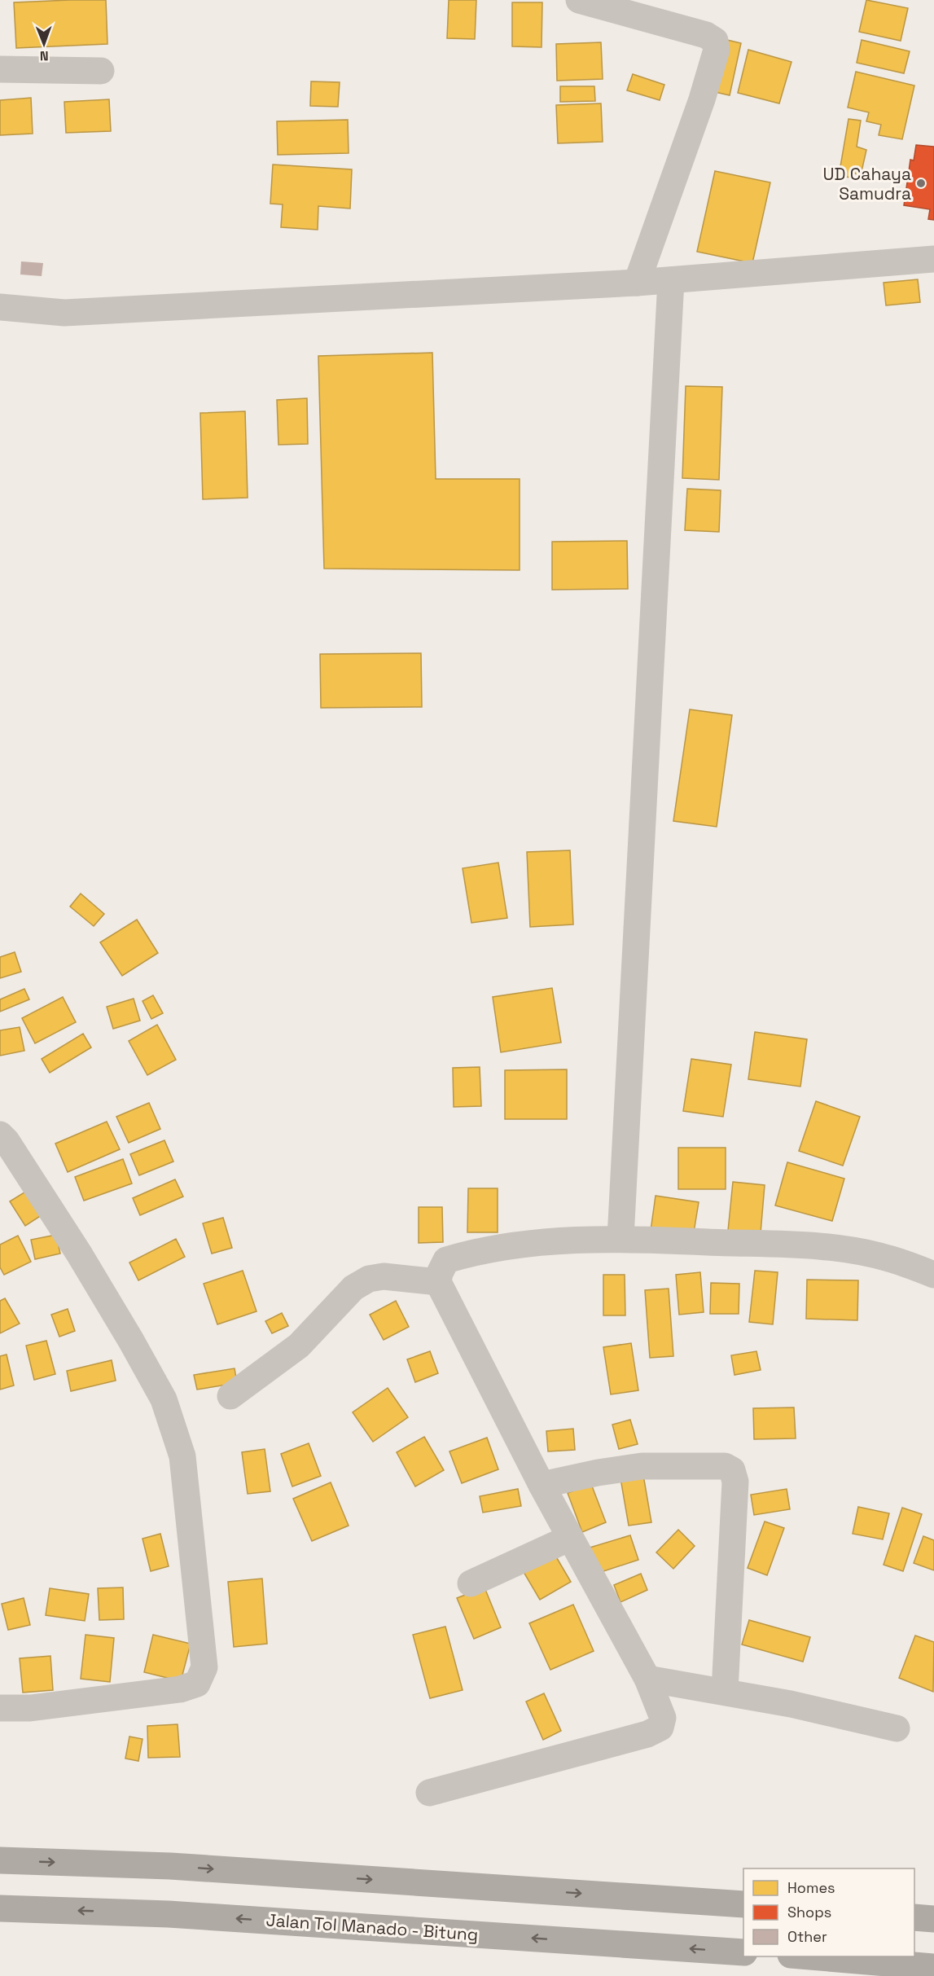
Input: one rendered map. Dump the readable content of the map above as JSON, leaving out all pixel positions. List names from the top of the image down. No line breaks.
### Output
{"streets":{"highway":["Jalan Tol Manado - Bitung"]},"places":["UD Cahaya Samudra"],"legend":["Homes","Shops","Other"],"north":"bottom"}
